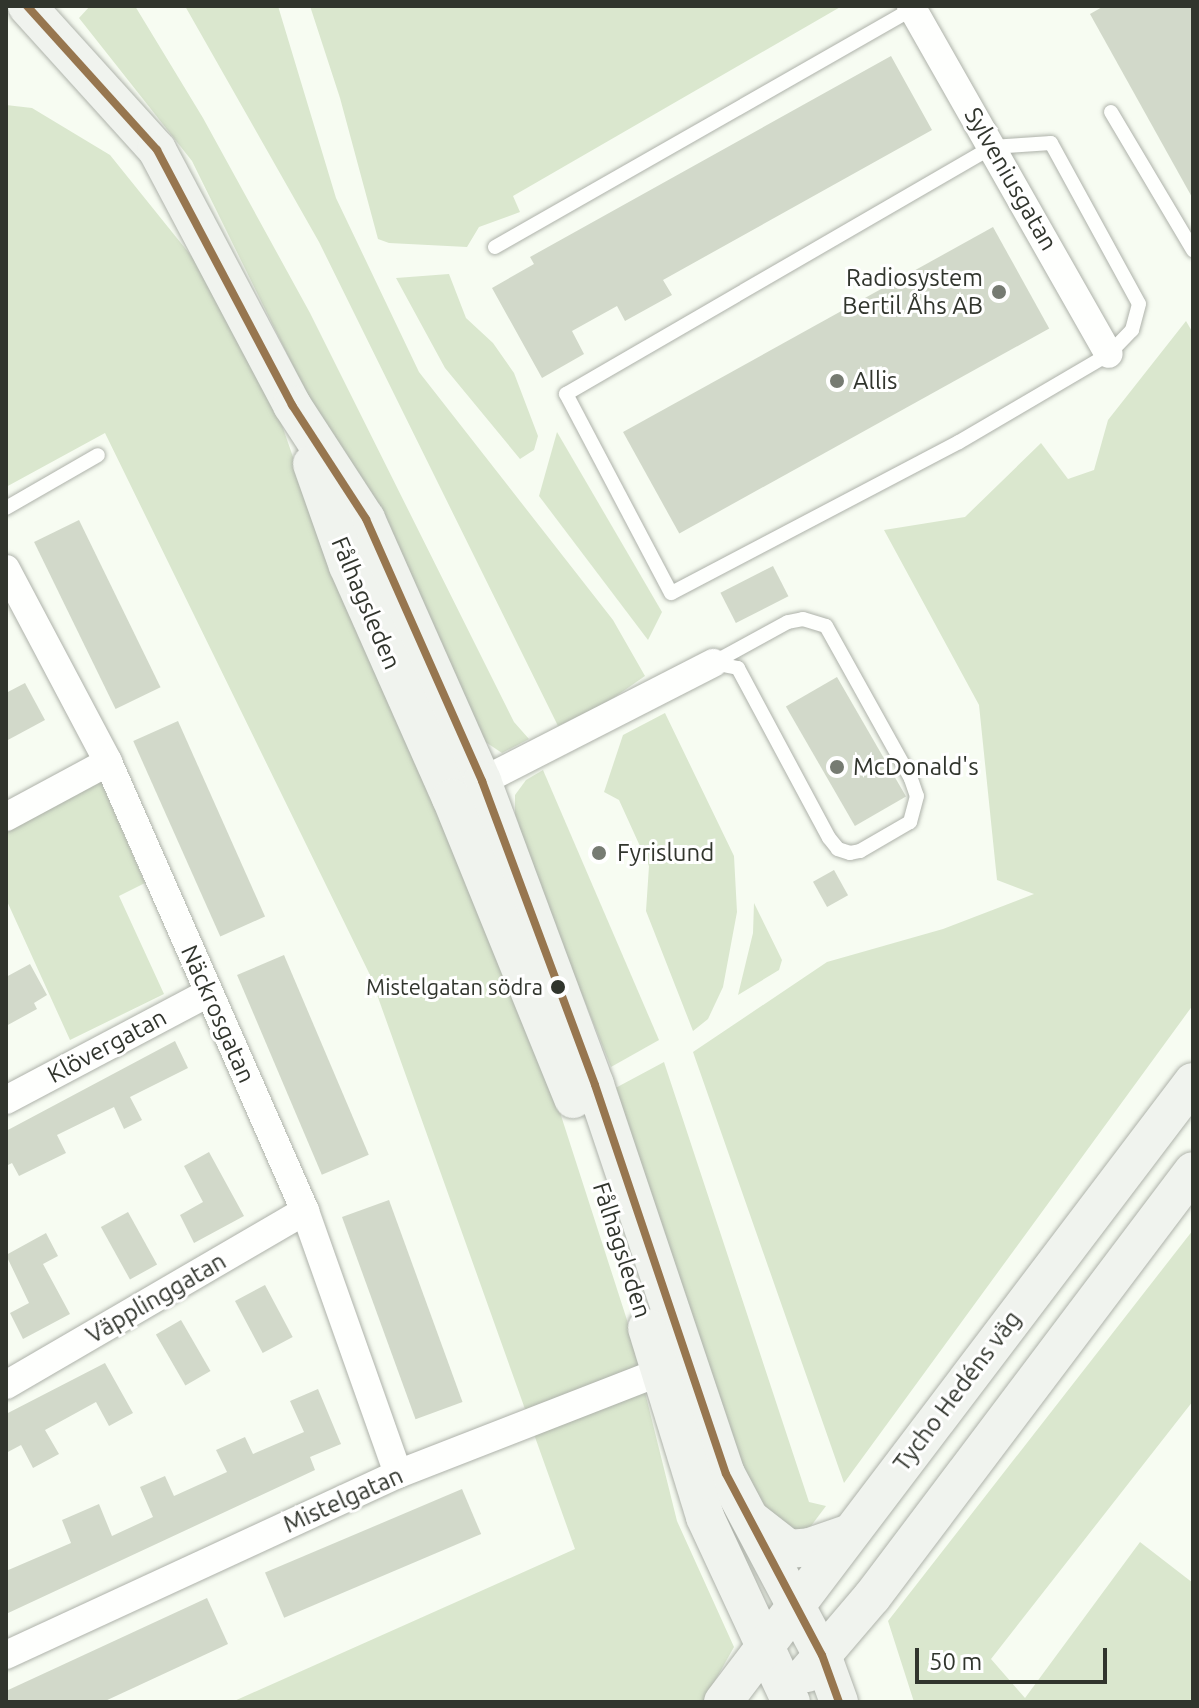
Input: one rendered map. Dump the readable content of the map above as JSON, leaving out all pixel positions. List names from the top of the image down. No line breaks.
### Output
{"streets":{"street":["Sylveniusgatan","Fålhagsleden","Näckrosgatan","Klövergatan","Väpplinggatan","Tycho Hedéns väg","Mistelgatan"]},"crossings":[["Fålhagsleden","Tycho Hedéns väg"],["Fålhagsleden","Mistelgatan"],["Näckrosgatan","Klövergatan"],["Näckrosgatan","Väpplinggatan"],["Näckrosgatan","Mistelgatan"]],"places":["Radiosystem Bertil Åhs AB","Allis","McDonald's","Fyrislund","Mistelgatan södra"],"scale_bar":"50 m"}
